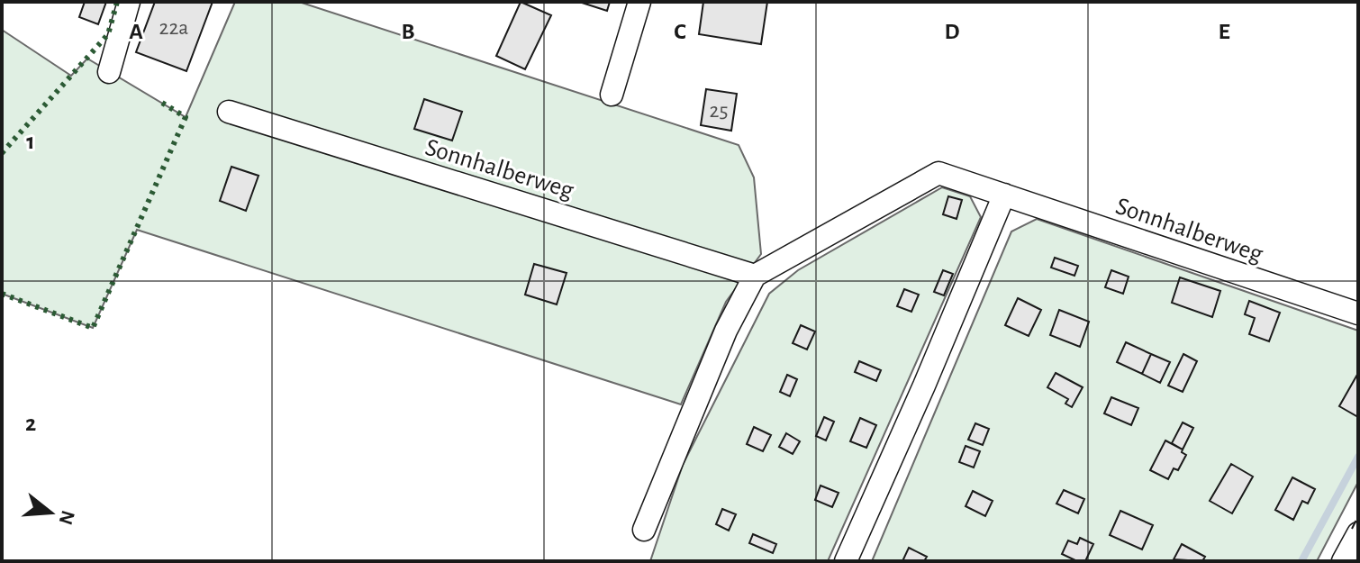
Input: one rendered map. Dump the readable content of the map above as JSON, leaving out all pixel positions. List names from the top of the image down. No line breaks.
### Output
{"streets":{"street":["Sonnhalberweg"]},"house_numbers":["22a","25"],"north":"right","grid":{"columns":["A","B","C","D","E"],"rows":["1","2"]}}
